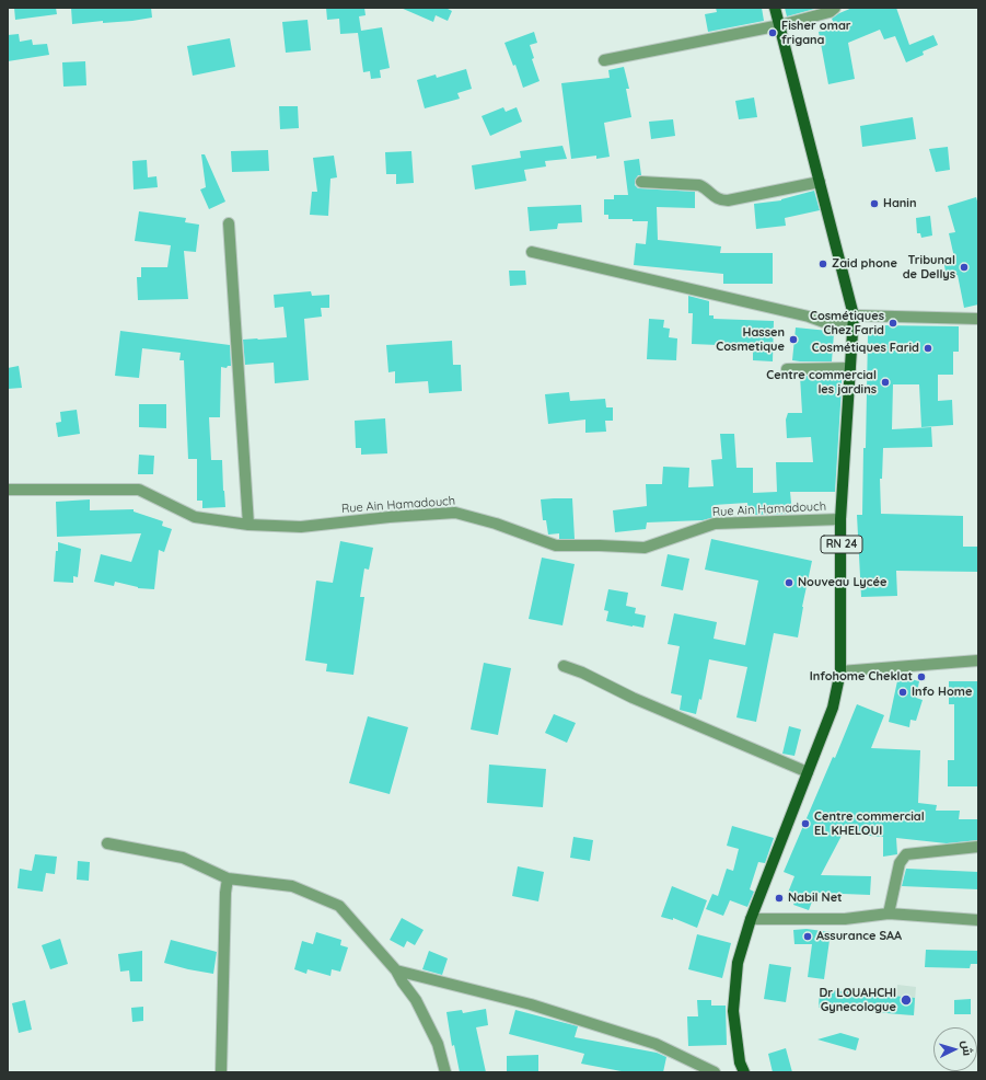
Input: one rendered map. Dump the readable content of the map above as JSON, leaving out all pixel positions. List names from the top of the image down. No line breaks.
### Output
{"streets":{"main road":["RN 24"],"street":["Rue Ain Hamadouch"]},"crossings":[["Rue Ain Hamadouch","RN 24"]],"places":["Fisher omar frigana","Hanin","Zaid phone","Tribunal de Dellys","Cosmétiques Chez Farid","Hassen Cosmetique","Cosmétiques Farid","Centre commercial les jardins","Nouveau Lycée","Infohome Cheklat","Info Home","Centre commercial EL KHELOUI","Nabil Net","Assurance SAA","Dr LOUAHCHI Gynecologue"],"north":"right"}
